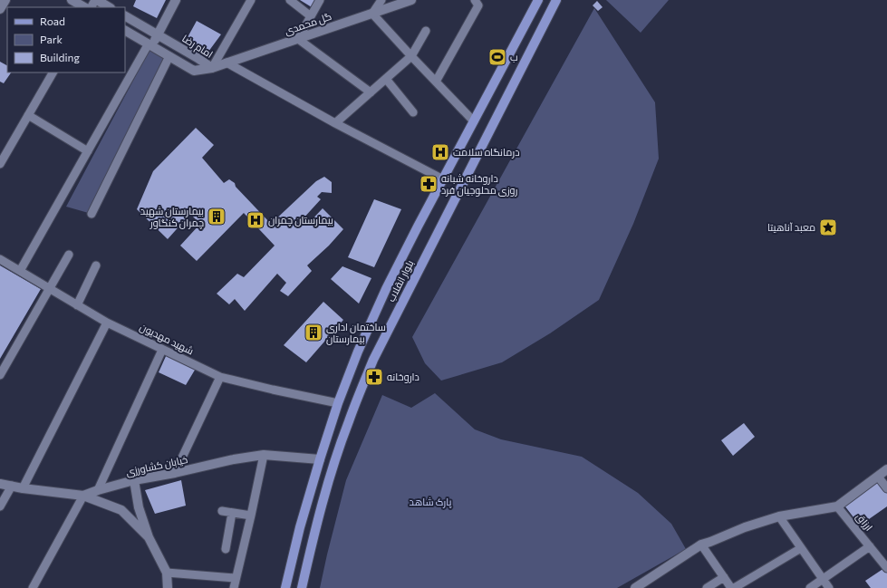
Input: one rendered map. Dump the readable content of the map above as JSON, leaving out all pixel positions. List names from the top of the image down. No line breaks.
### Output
{"streets":{"main road":["بلوار انقلاب"],"street":["گل محمدی","امام رضا","شهید مهدیون","خیابان کشاورزی","ارزاق"]},"crossings":[["گل محمدی","امام رضا"],["بلوار انقلاب","شهید مهدیون"],["بلوار انقلاب","خیابان کشاورزی"]],"parks":["پارک شاهد"],"places":{"sports":["ب"],"hospital":["درمانگاه سلامت","بیمارستان چمران"],"pharmacy":["داروخانه شبانه روزی محلوجیان فرد","داروخانه"],"building":["بیمارستان شهید چمران کنگاور","ساختمان اداری بیمارستان"],"place":["معبد آناهیتا"]},"legend":["Road","Park","Building"]}
